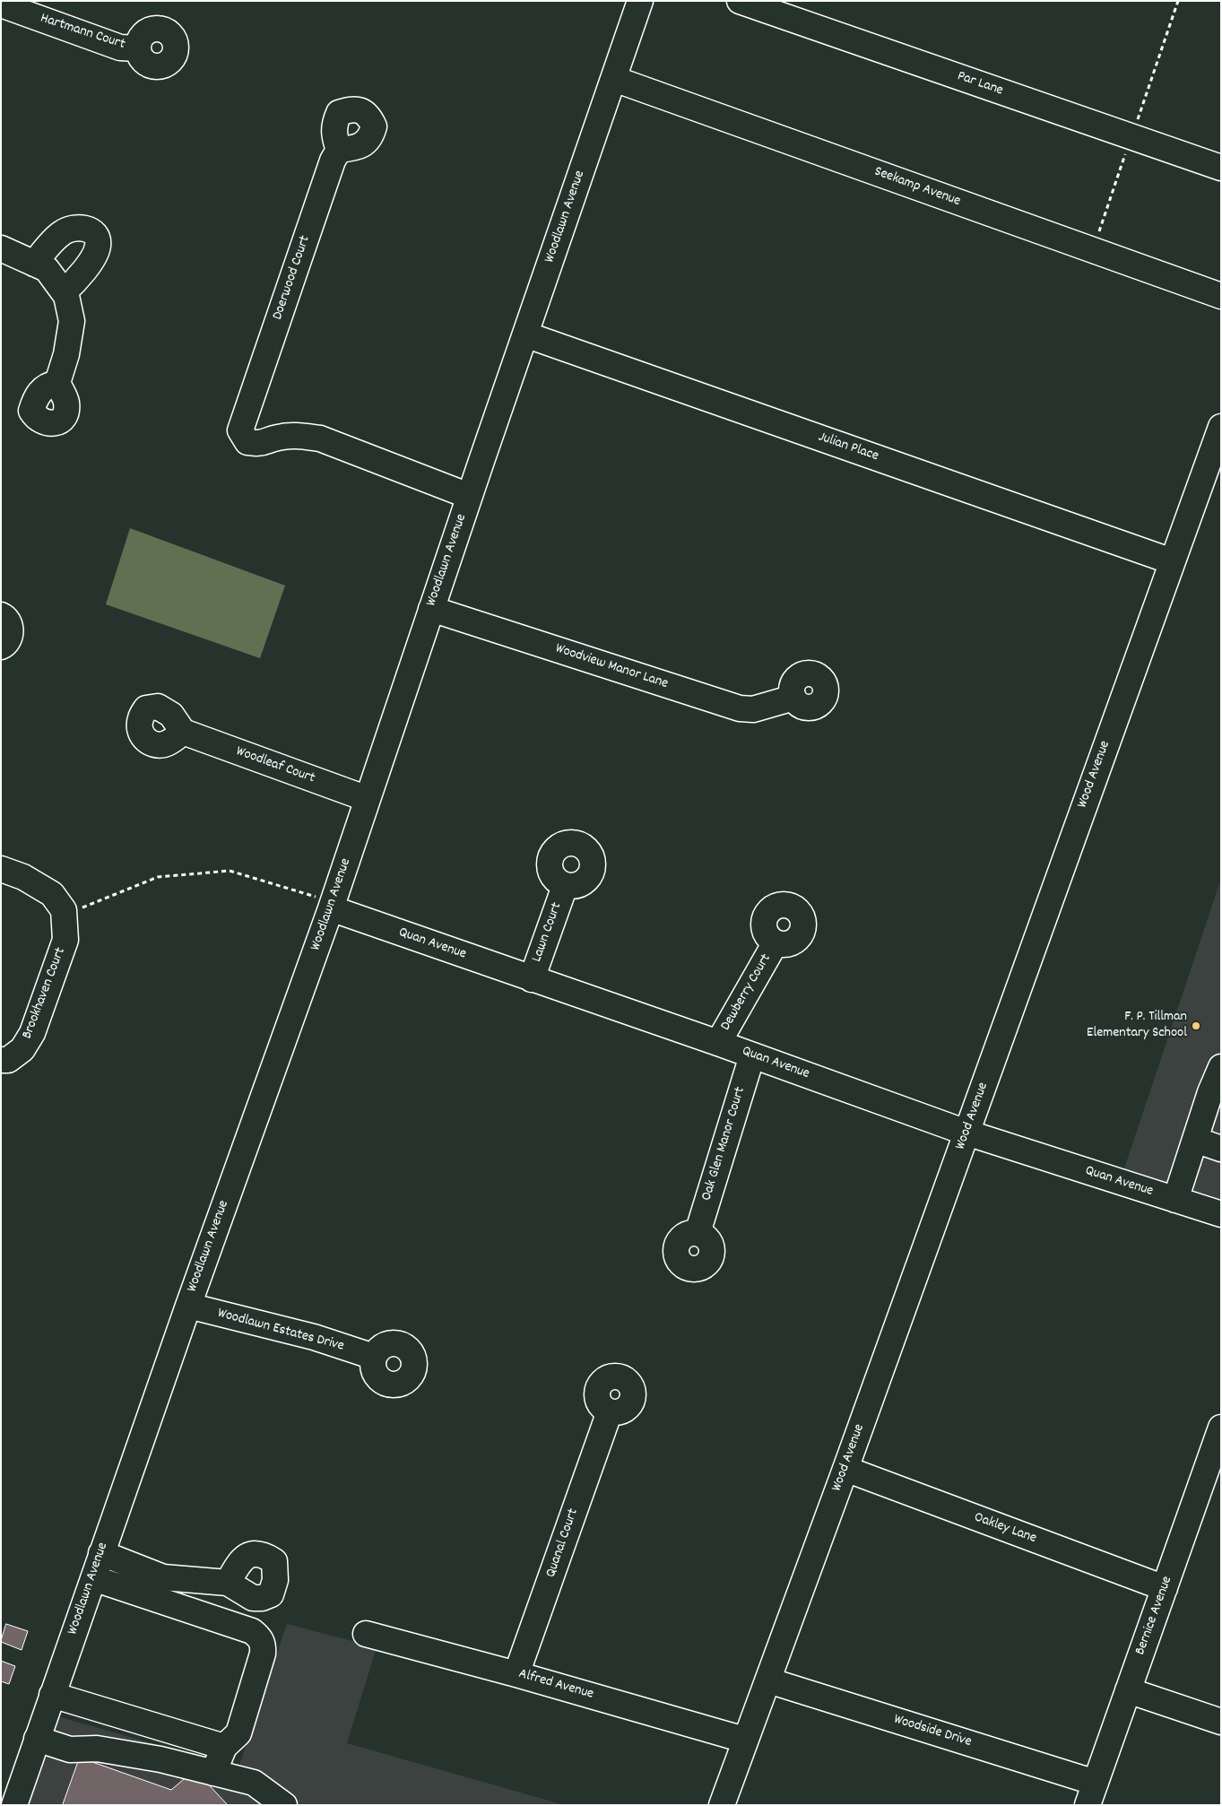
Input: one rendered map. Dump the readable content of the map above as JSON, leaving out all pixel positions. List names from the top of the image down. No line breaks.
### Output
{"streets":{"street":["Hartmann Court","Par Lane","Seekamp Avenue","Woodlawn Avenue","Doerwood Court","Julian Place","Woodview Manor Lane","Woodleaf Court","Wood Avenue","Lawn Court","Quan Avenue","Dewberry Court","Brookhaven Court","Oak Glen Manor Court","Woodlawn Estates Drive","Oakley Lane","Quanal Court","Bernice Avenue","Alfred Avenue","Woodside Drive"]},"crossings":[["Seekamp Avenue","Woodlawn Avenue"],["Woodlawn Avenue","Doerwood Court"],["Woodlawn Avenue","Julian Place"],["Woodlawn Avenue","Woodview Manor Lane"],["Woodlawn Avenue","Woodleaf Court"],["Woodlawn Avenue","Quan Avenue"],["Woodlawn Avenue","Woodlawn Estates Drive"],["Julian Place","Wood Avenue"],["Wood Avenue","Quan Avenue"],["Wood Avenue","Oakley Lane"],["Wood Avenue","Alfred Avenue"],["Wood Avenue","Woodside Drive"],["Lawn Court","Quan Avenue"],["Quan Avenue","Dewberry Court"],["Quan Avenue","Oak Glen Manor Court"],["Oakley Lane","Bernice Avenue"],["Quanal Court","Alfred Avenue"],["Bernice Avenue","Woodside Drive"]],"places":["F. P. Tillman Elementary School"]}
